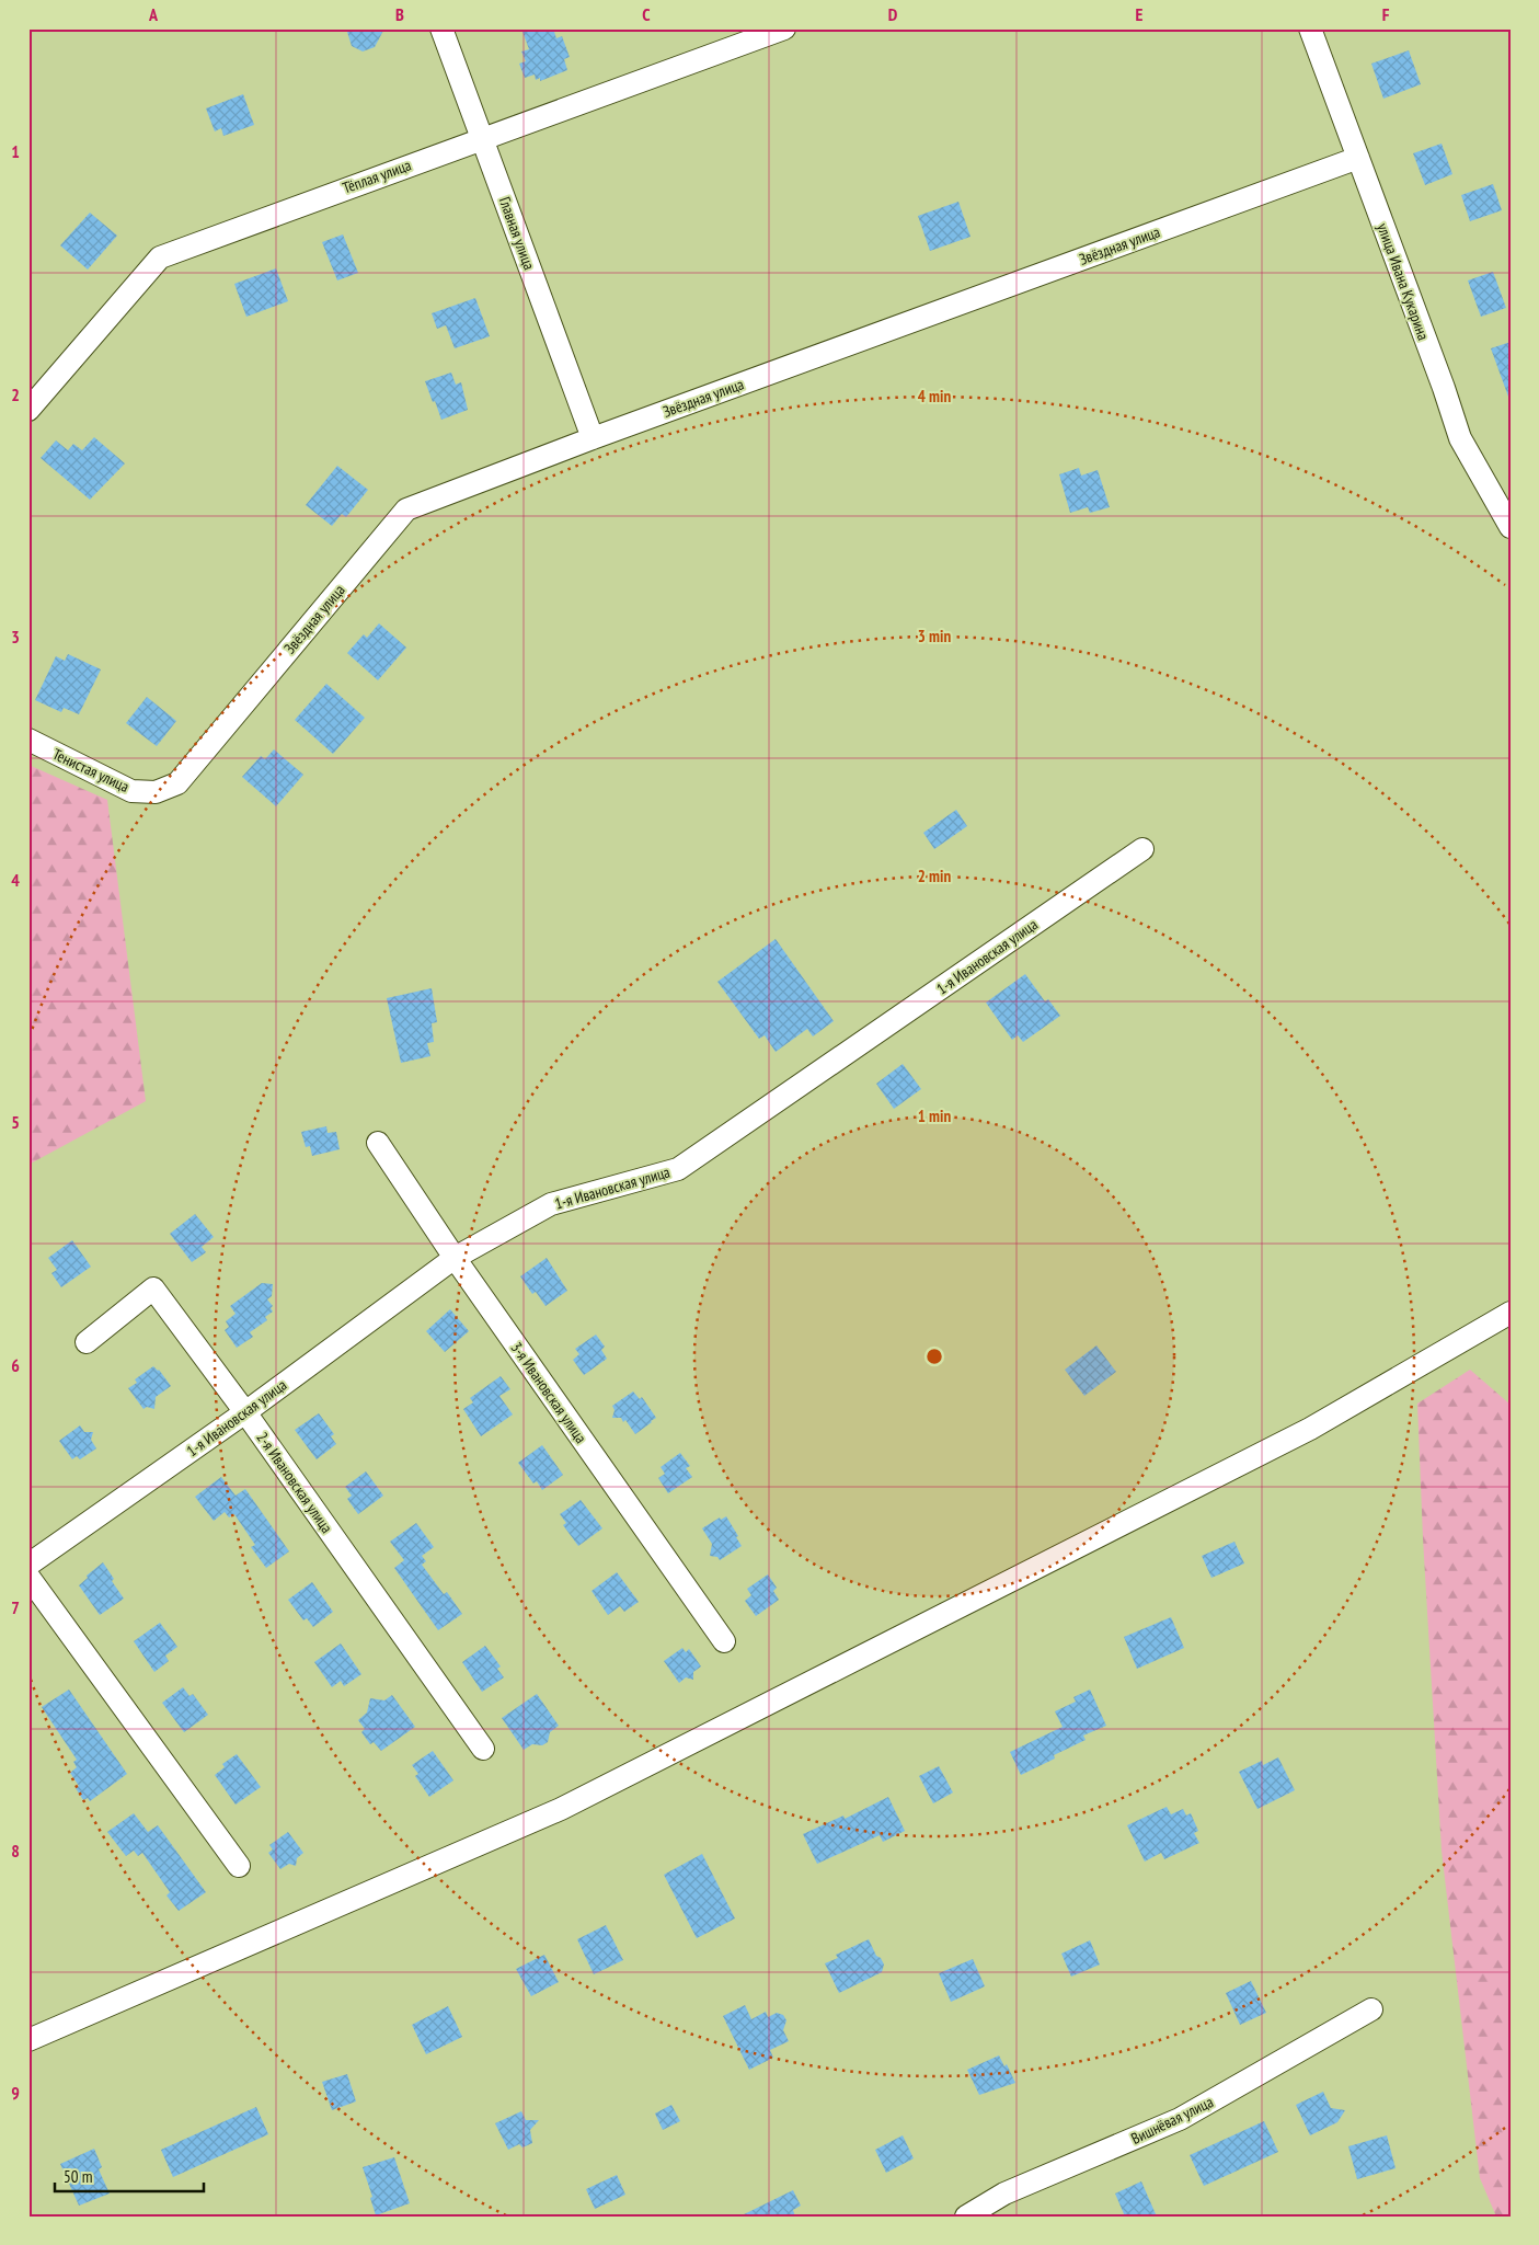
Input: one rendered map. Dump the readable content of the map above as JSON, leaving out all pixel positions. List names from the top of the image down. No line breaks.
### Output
{"streets":{"street":["Тёплая улица","Главная улица","Звёздная улица","улица Ивана Кукарина","Тенистая улица","1-я Ивановская улица","3-я Ивановская улица","2-я Ивановская улица","Вишнёвая улица"]},"crossings":[["Тёплая улица","Главная улица"],["Главная улица","Звёздная улица"],["Звёздная улица","улица Ивана Кукарина"],["Звёздная улица","Тенистая улица"],["1-я Ивановская улица","3-я Ивановская улица"],["1-я Ивановская улица","2-я Ивановская улица"]],"scale_bar":"50 m","grid":{"columns":["A","B","C","D","E","F"],"rows":["1","2","3","4","5","6","7","8","9"]},"rings":["4 min","3 min","2 min","1 min"]}
